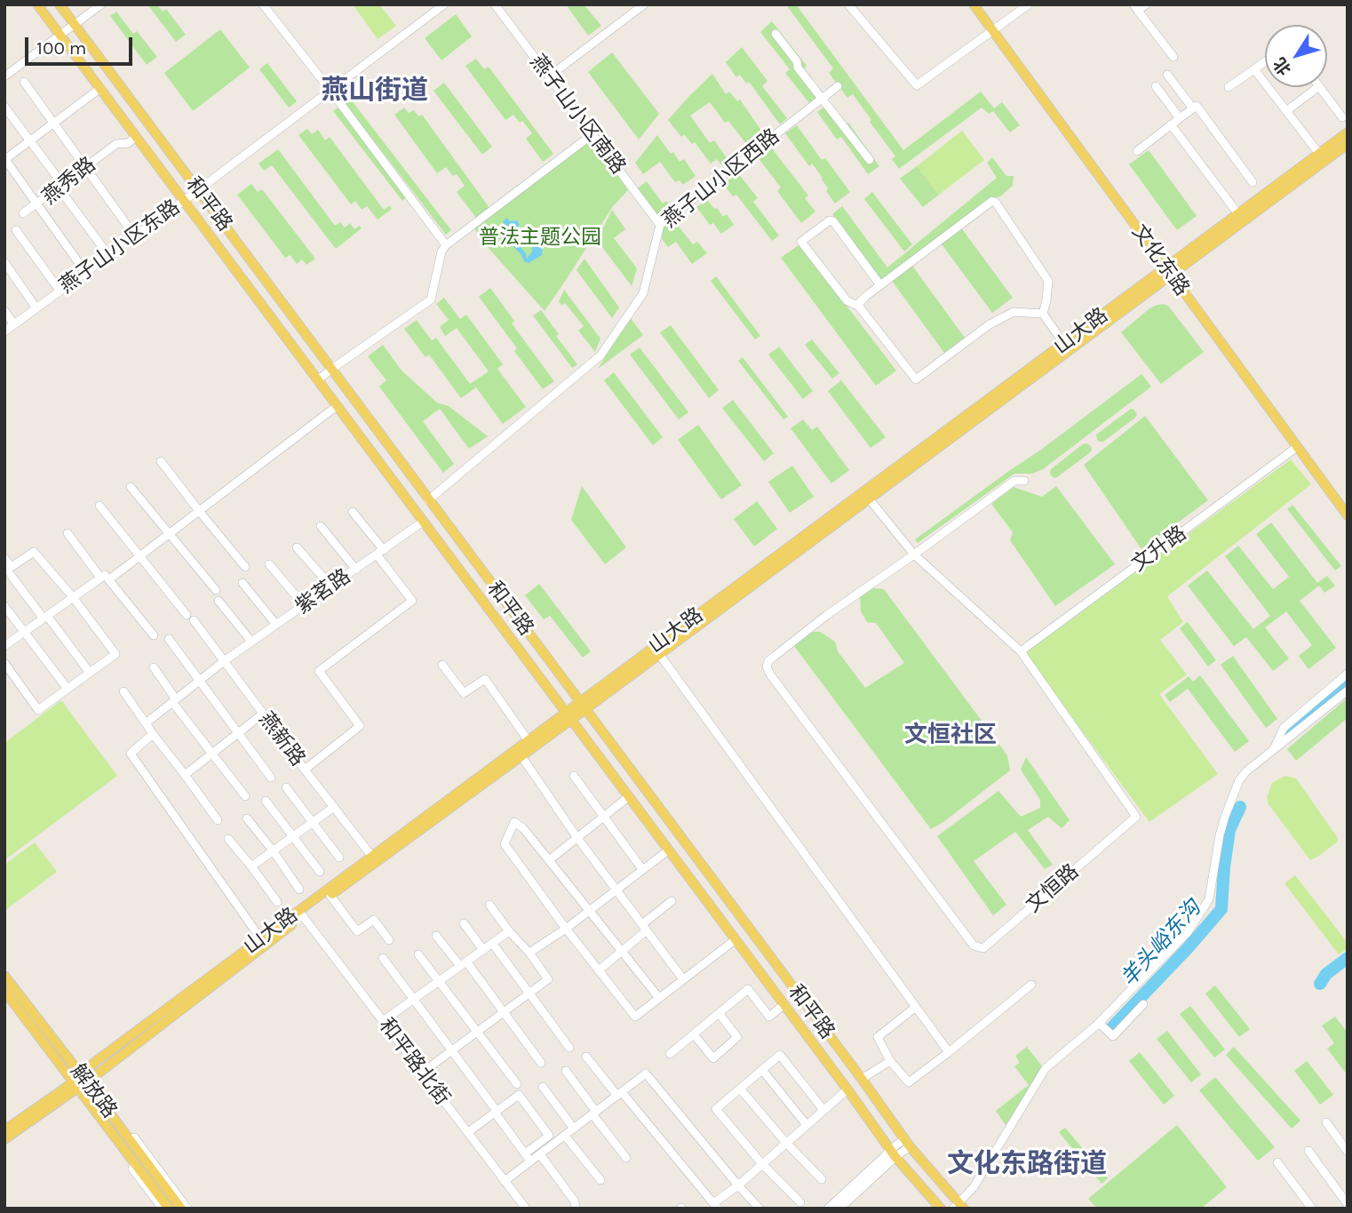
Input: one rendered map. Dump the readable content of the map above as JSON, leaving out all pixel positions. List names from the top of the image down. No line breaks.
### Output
{"streets":{"main road":["和平路","文化东路","山大路","解放路"],"street":["燕子山小区南路","燕子山小区西路","燕秀路","燕子山小区东路","文升路","紫茗路","燕新路","文恒路","和平路北街"]},"crossings":[["燕子山小区南路","燕子山小区西路"],["燕子山小区西路","和平路"],["燕秀路","和平路"],["燕秀路","燕子山小区东路"],["和平路","燕子山小区东路"],["和平路","山大路"],["和平路","紫茗路"],["文化东路","山大路"],["文化东路","文升路"],["山大路","燕新路"],["山大路","文恒路"],["山大路","和平路北街"],["山大路","解放路"],["文升路","文恒路"],["紫茗路","燕新路"]],"districts":["燕山街道","文恒社区","文化东路街道"],"water":["羊头峪东沟"],"parks":["普法主题公园"],"scale_bar":"100 m","north":"bottom left"}
